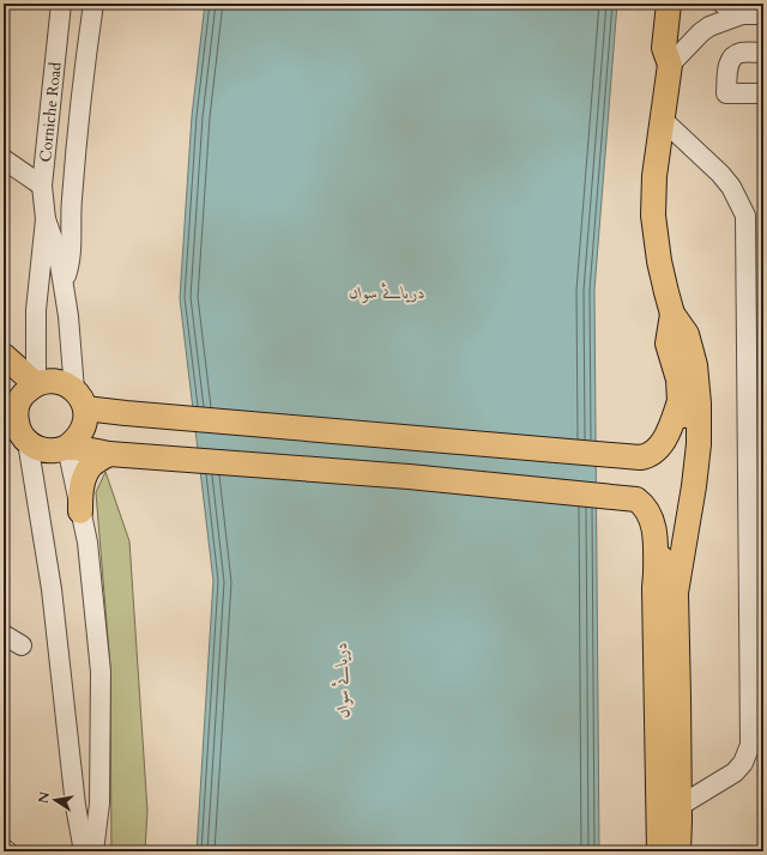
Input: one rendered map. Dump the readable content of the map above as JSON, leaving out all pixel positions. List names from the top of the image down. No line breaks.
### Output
{"streets":{"street":["Corniche Road"]},"water":["دریائے سواں"],"north":"left"}
